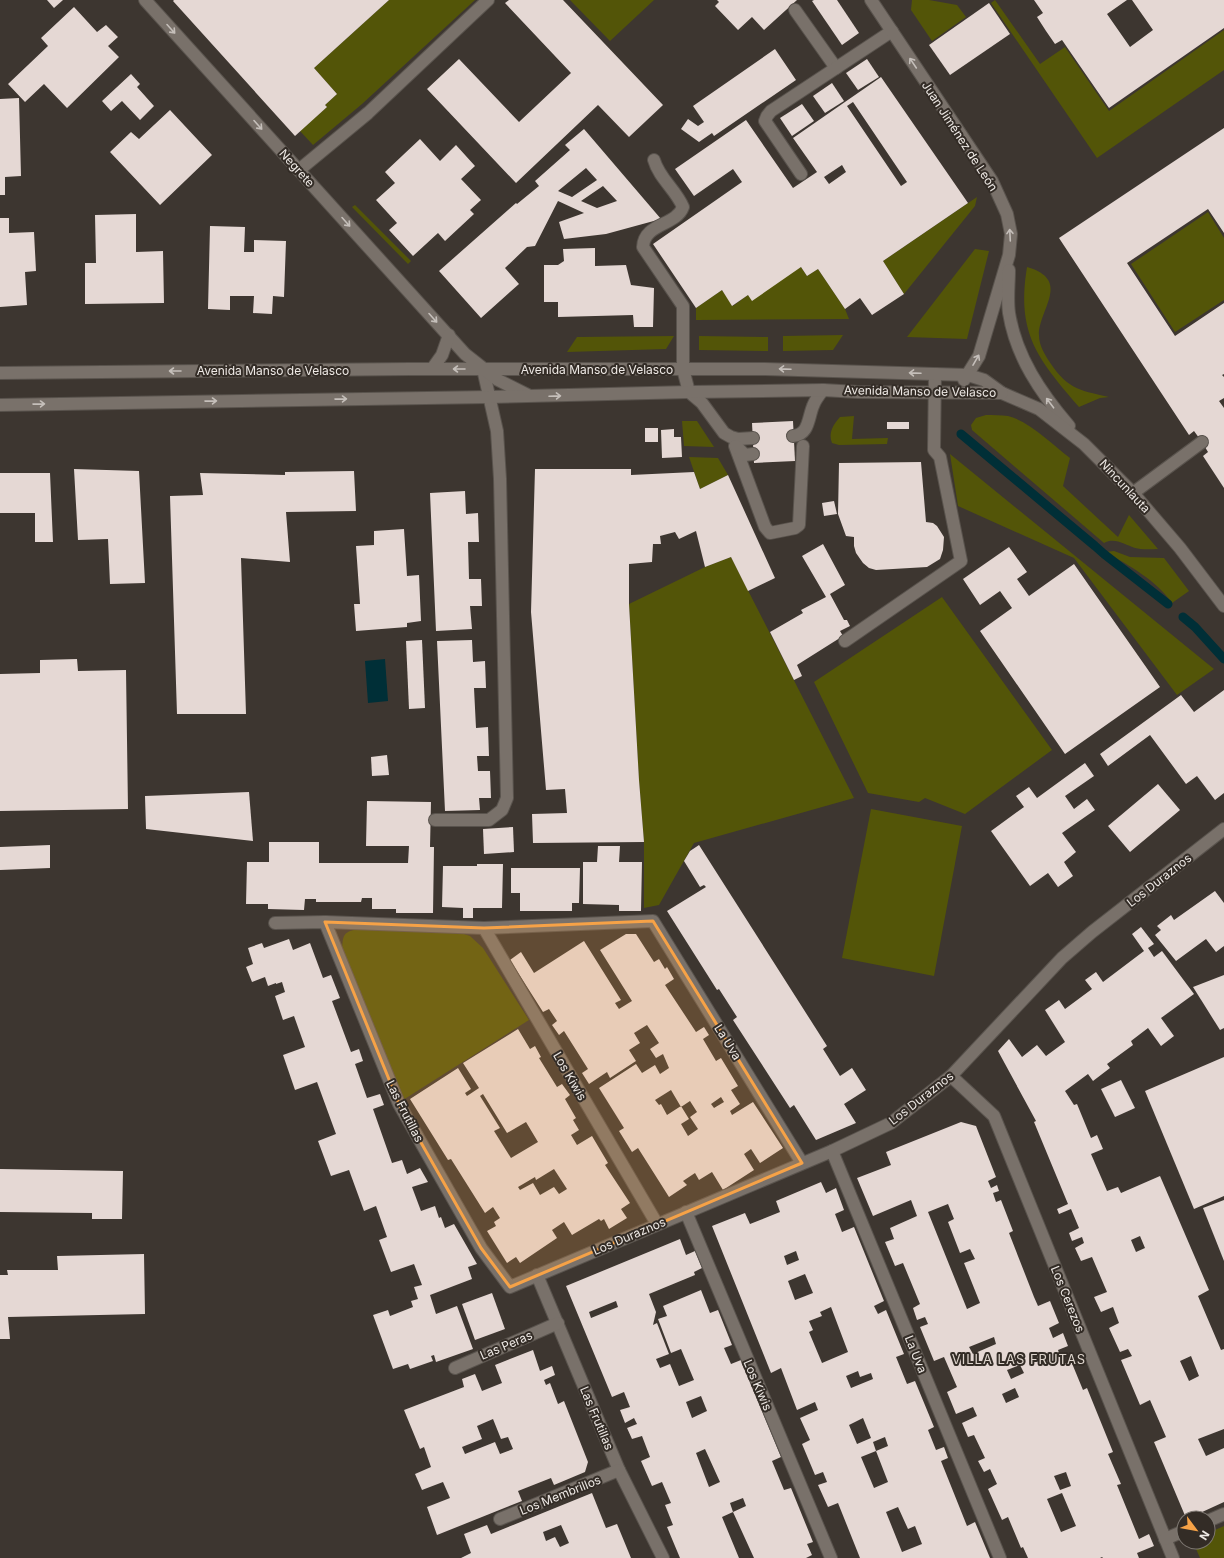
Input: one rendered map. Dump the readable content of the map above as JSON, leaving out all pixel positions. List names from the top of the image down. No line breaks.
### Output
{"streets":{"street":["Juan Jiménez de León","Negrete","Avenida Manso de Velasco","Nincunlauta","Los Duraznos","La Uva","Los Kiwis","Las Frutillas","Los Cerezos","Las Peras","Los Membrillos"]},"crossings":[["Juan Jiménez de León","Avenida Manso de Velasco"],["Negrete","Avenida Manso de Velasco"],["Avenida Manso de Velasco","Nincunlauta"],["Los Duraznos","La Uva"],["Los Duraznos","Los Kiwis"],["Los Duraznos","Las Frutillas"],["Los Duraznos","Los Cerezos"],["La Uva","Los Kiwis"],["Las Frutillas","Las Peras"],["Las Frutillas","Los Membrillos"]],"one_way":["Negrete"],"districts":["VILLA LAS FRUTAS"],"north":"bottom right"}
